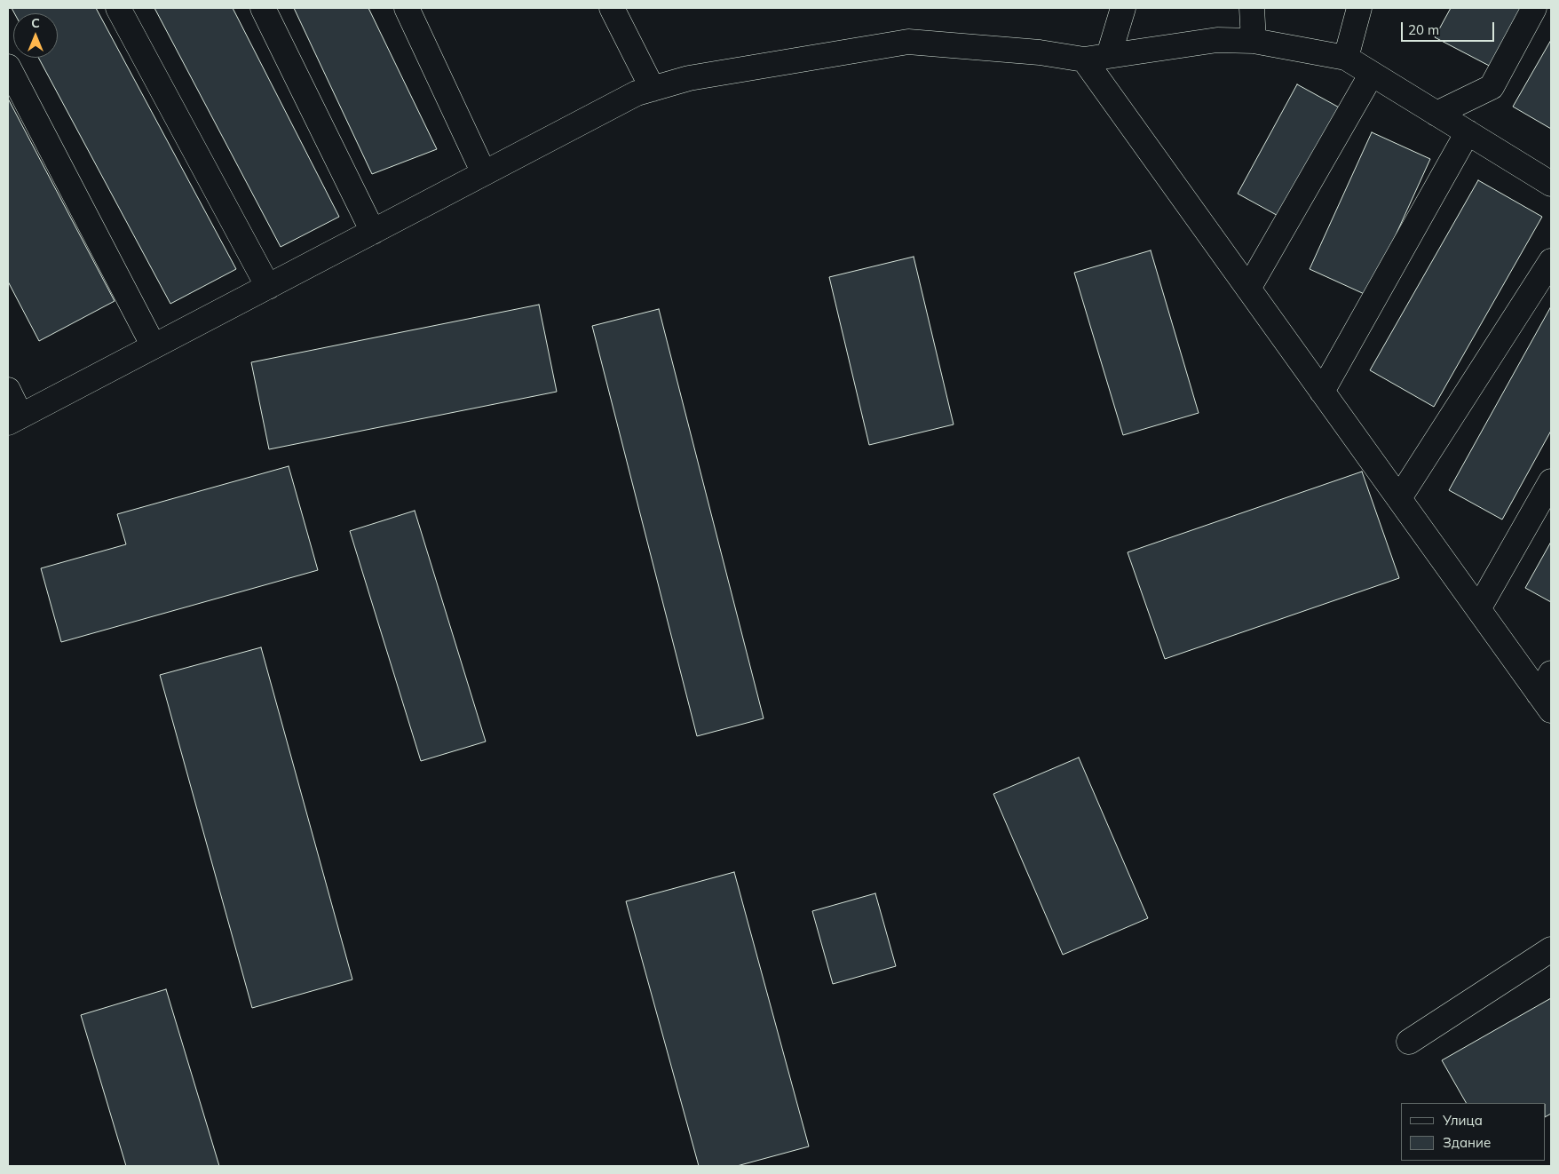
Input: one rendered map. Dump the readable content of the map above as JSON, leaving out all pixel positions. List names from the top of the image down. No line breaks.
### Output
{"legend":["Улица","Здание"],"scale_bar":"20 m","north":"top"}
